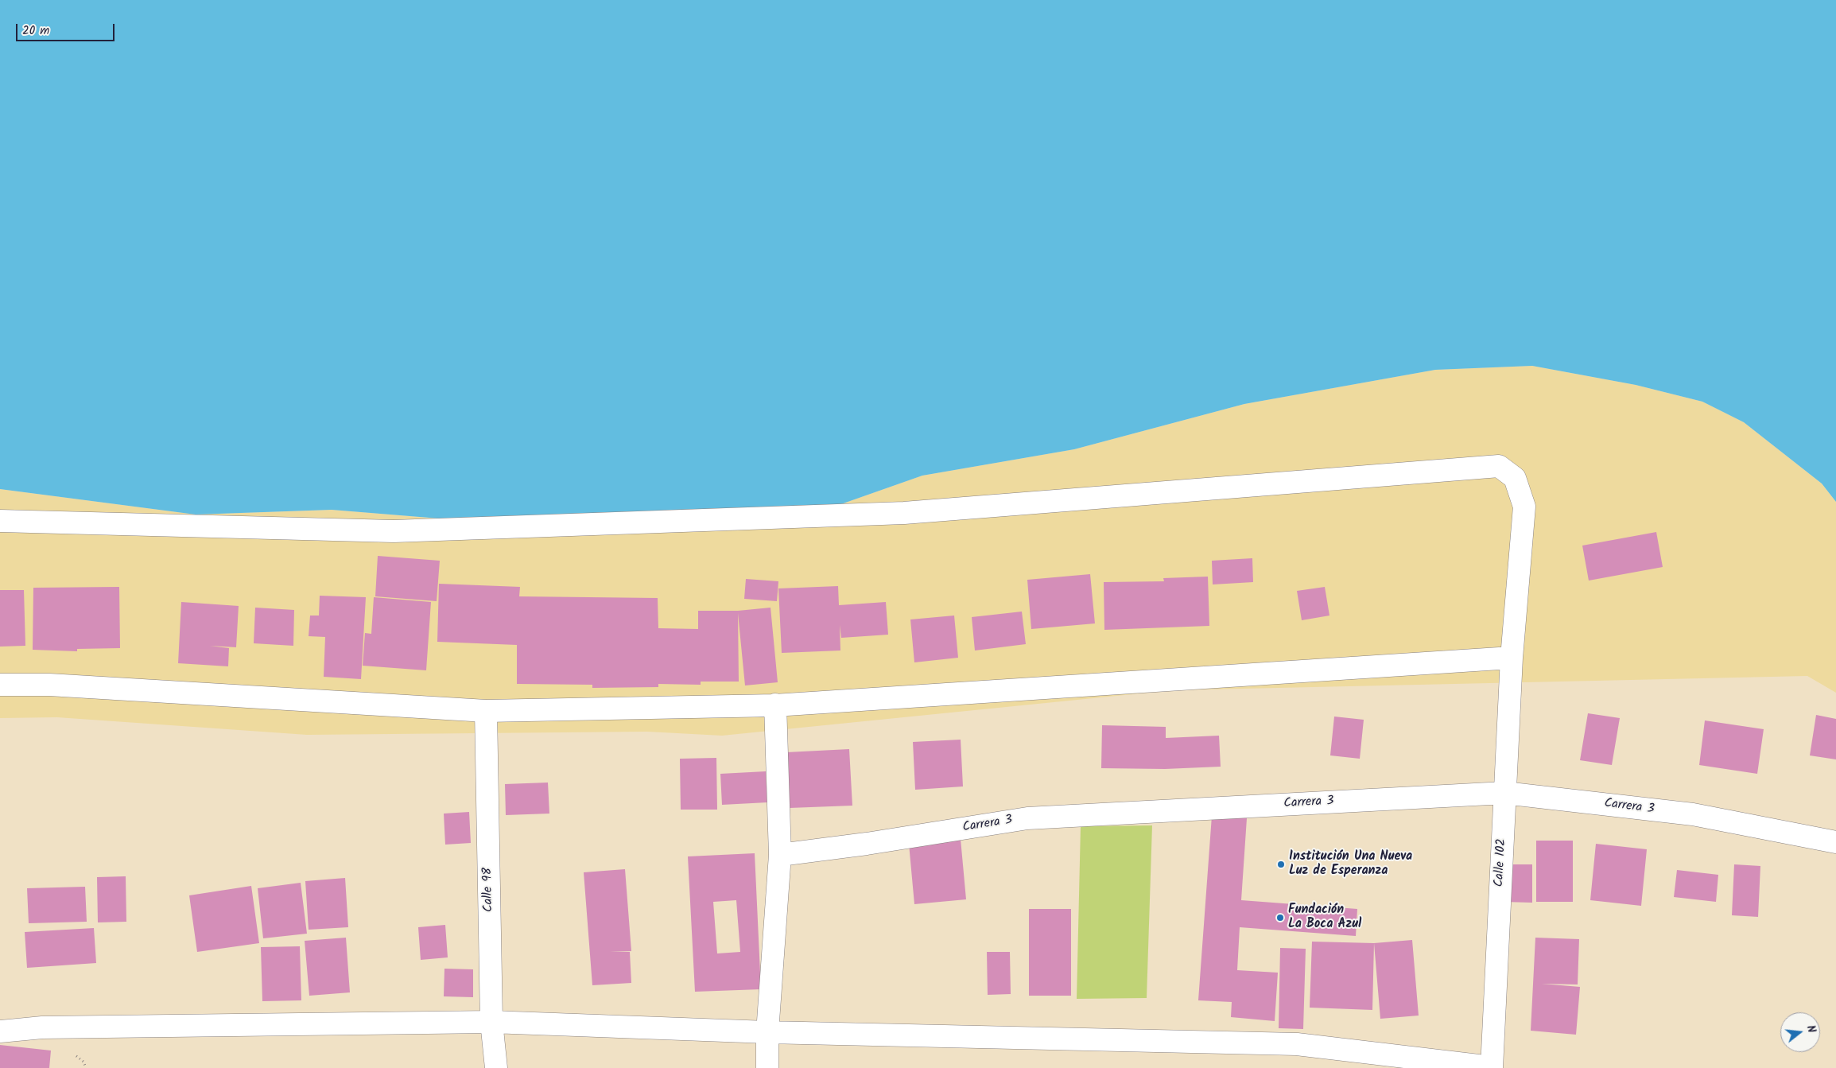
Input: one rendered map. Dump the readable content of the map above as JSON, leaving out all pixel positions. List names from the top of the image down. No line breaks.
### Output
{"streets":{"street":["Carrera 3","Calle 102","Calle 98"]},"crossings":[["Carrera 3","Calle 102"]],"places":["Institución Una Nueva Luz de Esperanza","Fundación La Boca Azul"],"scale_bar":"20 m","north":"right"}
